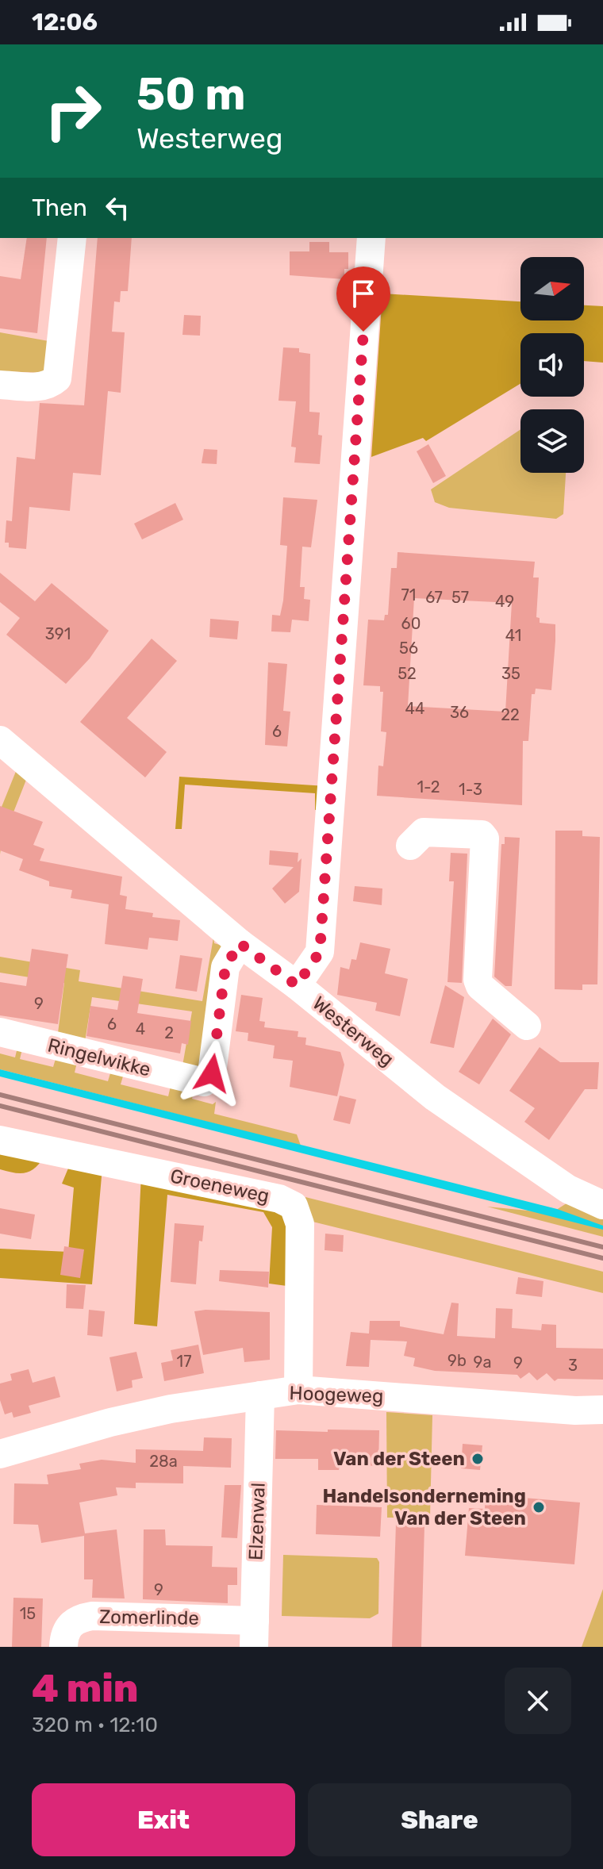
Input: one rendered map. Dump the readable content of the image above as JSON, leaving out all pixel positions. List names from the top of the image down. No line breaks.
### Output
{"streets":{"street":["Westerweg","Ringelwikke","Groeneweg","Hoogeweg","Elzenwal","Zomerlinde"]},"crossings":[["Westerweg","Ringelwikke"],["Groeneweg","Hoogeweg"],["Hoogeweg","Elzenwal"],["Elzenwal","Zomerlinde"]],"places":["Van der Steen","Handelsonderneming Van der Steen"],"house_numbers":["71","67","57","49","60","391","41","56","52","35","44","36","22","6","1-2","1-3","9","6","4","2","9b","17","9a","9","3","28a","9","15"],"north":"right","page":{"status":"12:06","turn":["50 m","Westerweg"],"then":"Then","heading":["4 min","320 m · 12:10"],"buttons":["Exit","Share"]}}
